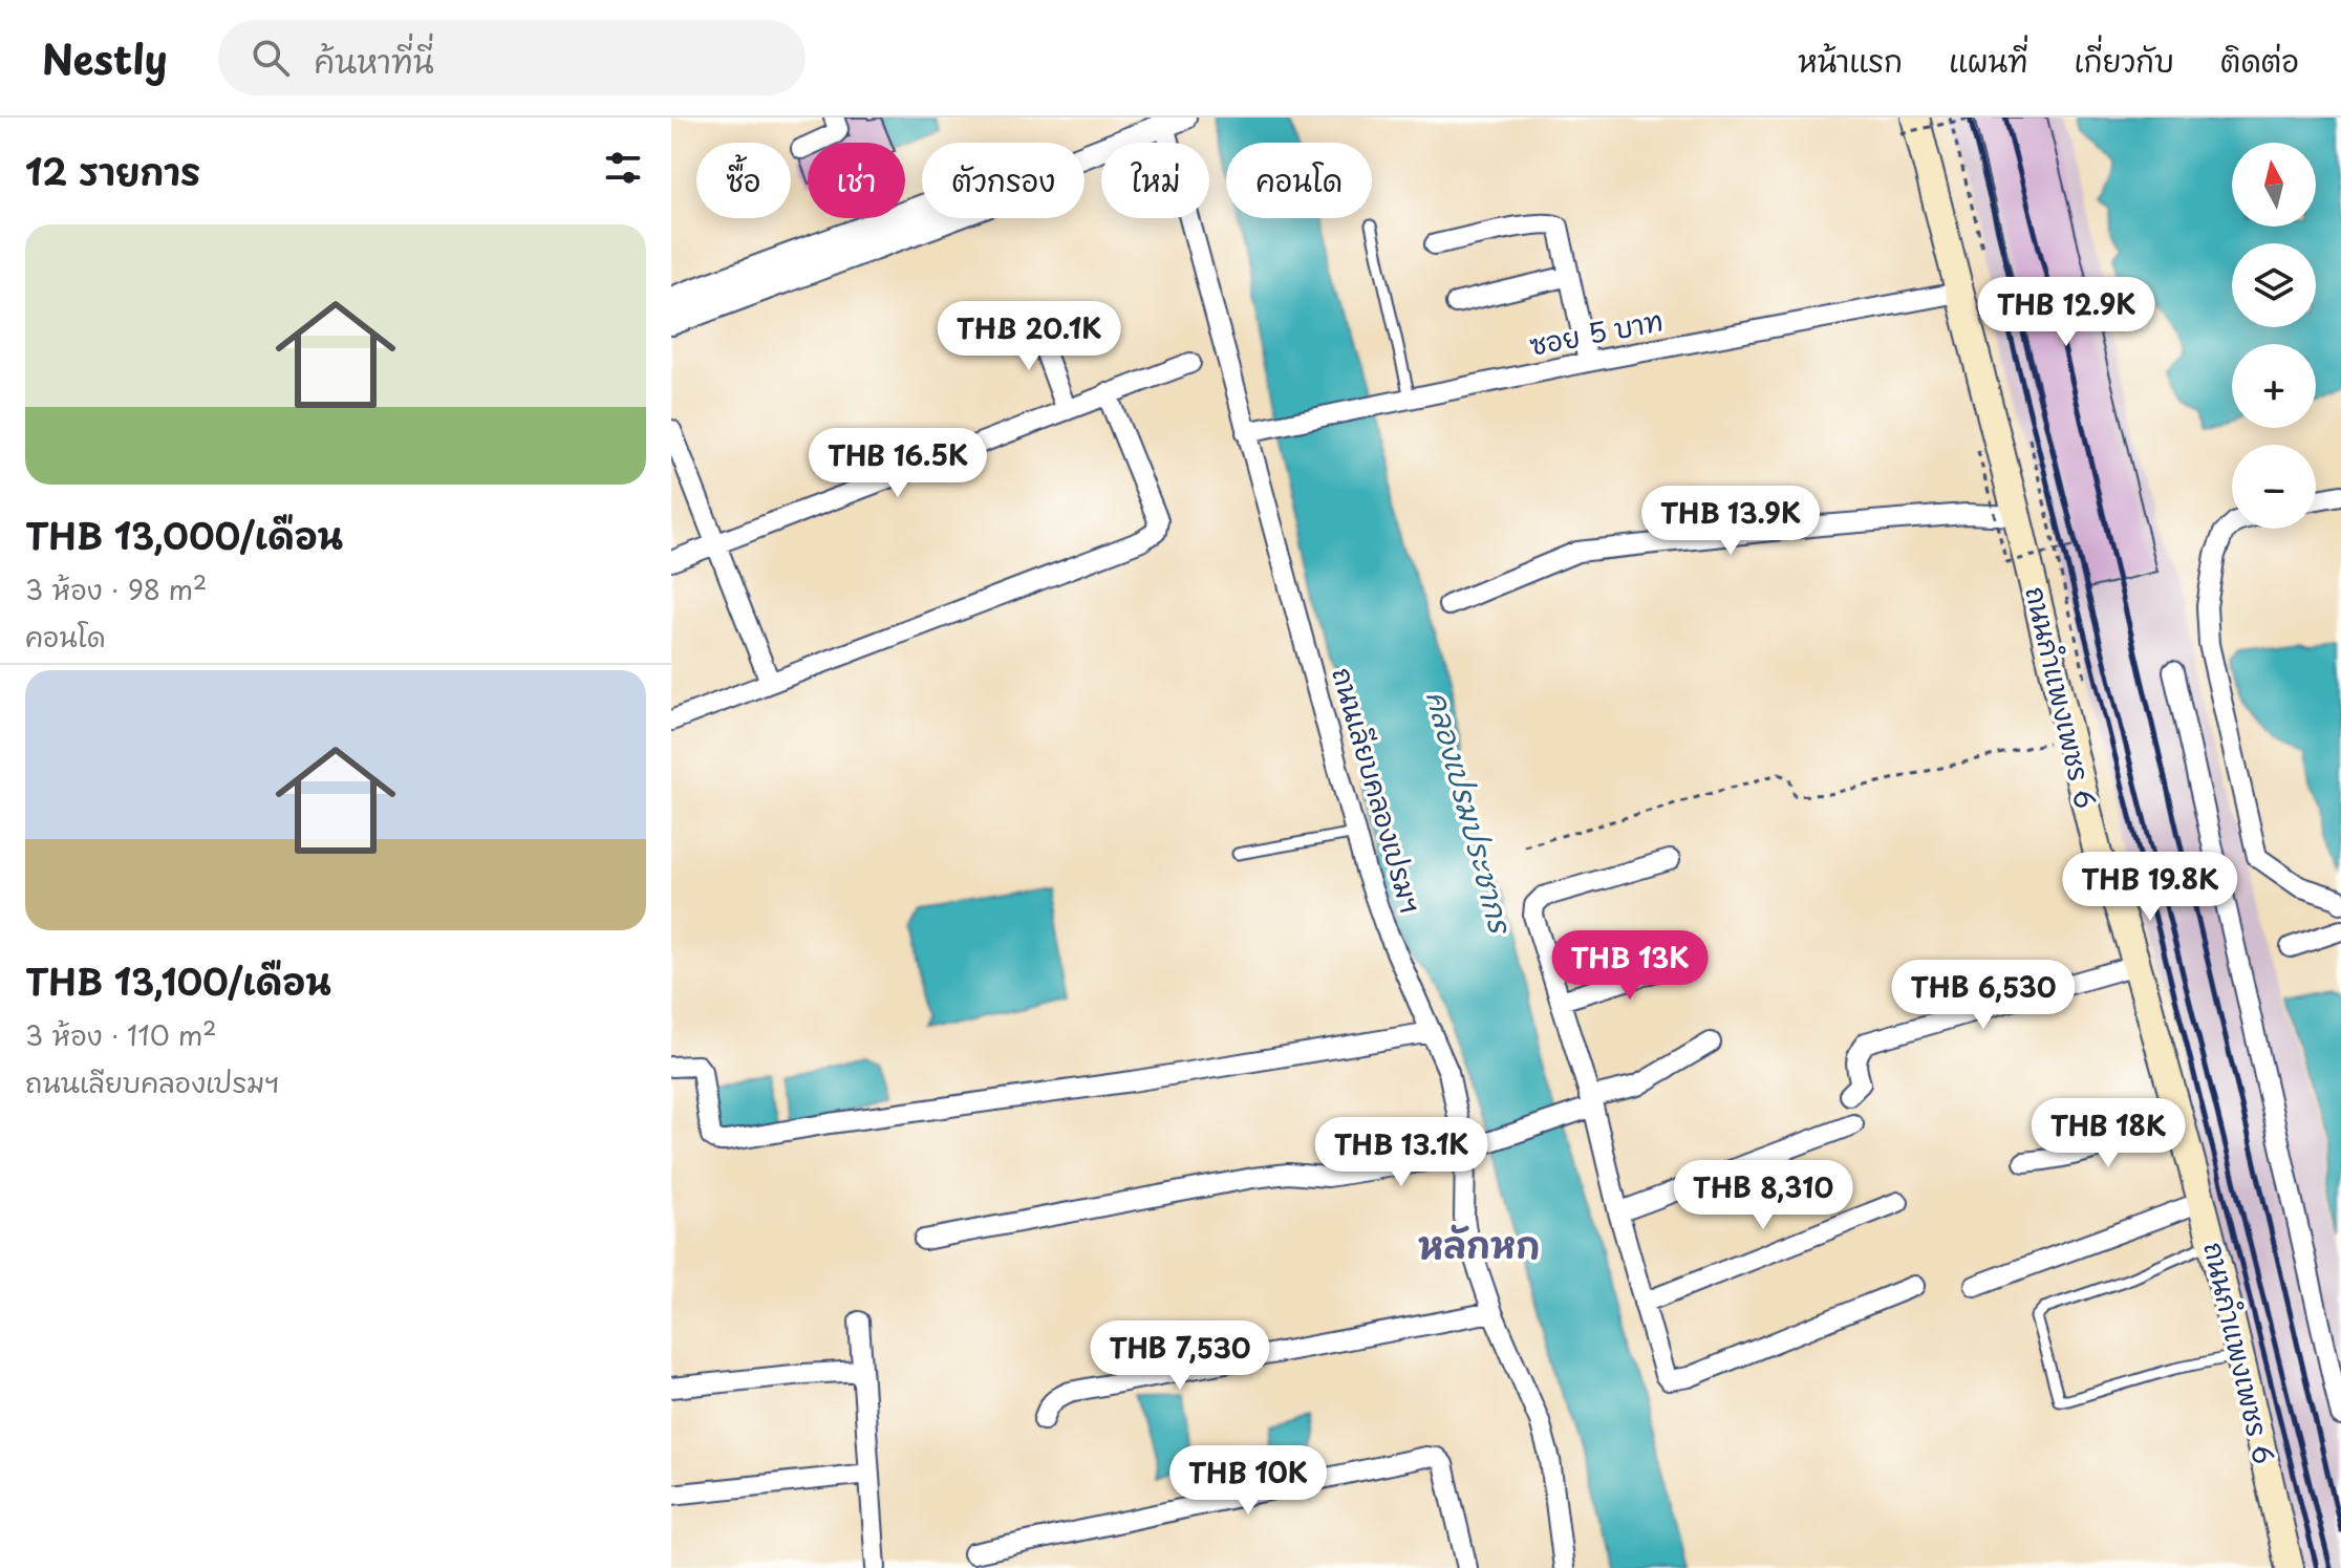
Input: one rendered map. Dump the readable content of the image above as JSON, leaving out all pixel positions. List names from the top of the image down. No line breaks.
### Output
{"streets":{"main road":["ถนนกำแพงเพชร 6"],"street":["ซอย 5 บาท","ถนนเลียบคลองเปรมฯ"]},"crossings":[["ซอย 5 บาท","ถนนกำแพงเพชร 6"],["ซอย 5 บาท","ถนนเลียบคลองเปรมฯ"]],"districts":["หลักหก"],"water":["คลองเปรมประชากร"],"north":"top","page":{"header":"Nestly","search":"ค้นหาที่นี่","nav":["หน้าแรก","แผนที่","เกี่ยวกับ","ติดต่อ"],"heading":"12 รายการ","map_buttons":["+","−"],"chip":["ซื้อ","เช่า","ตัวกรอง","ใหม่","คอนโด"],"list":[{"name":"THB 13,000/เดือน","note":"3 ห้อง · 98 m² · คอนโด"},{"name":"THB 13,100/เดือน","note":"3 ห้อง · 110 m² · ถนนเลียบคลองเปรมฯ"}],"price":["THB 12.9K","THB 20.1K","THB 16.5K","THB 13.9K","THB 19.8K","THB 13K","THB 6,530","THB 18K","THB 13.1K","THB 8,310","THB 7,530","THB 10K"]}}
